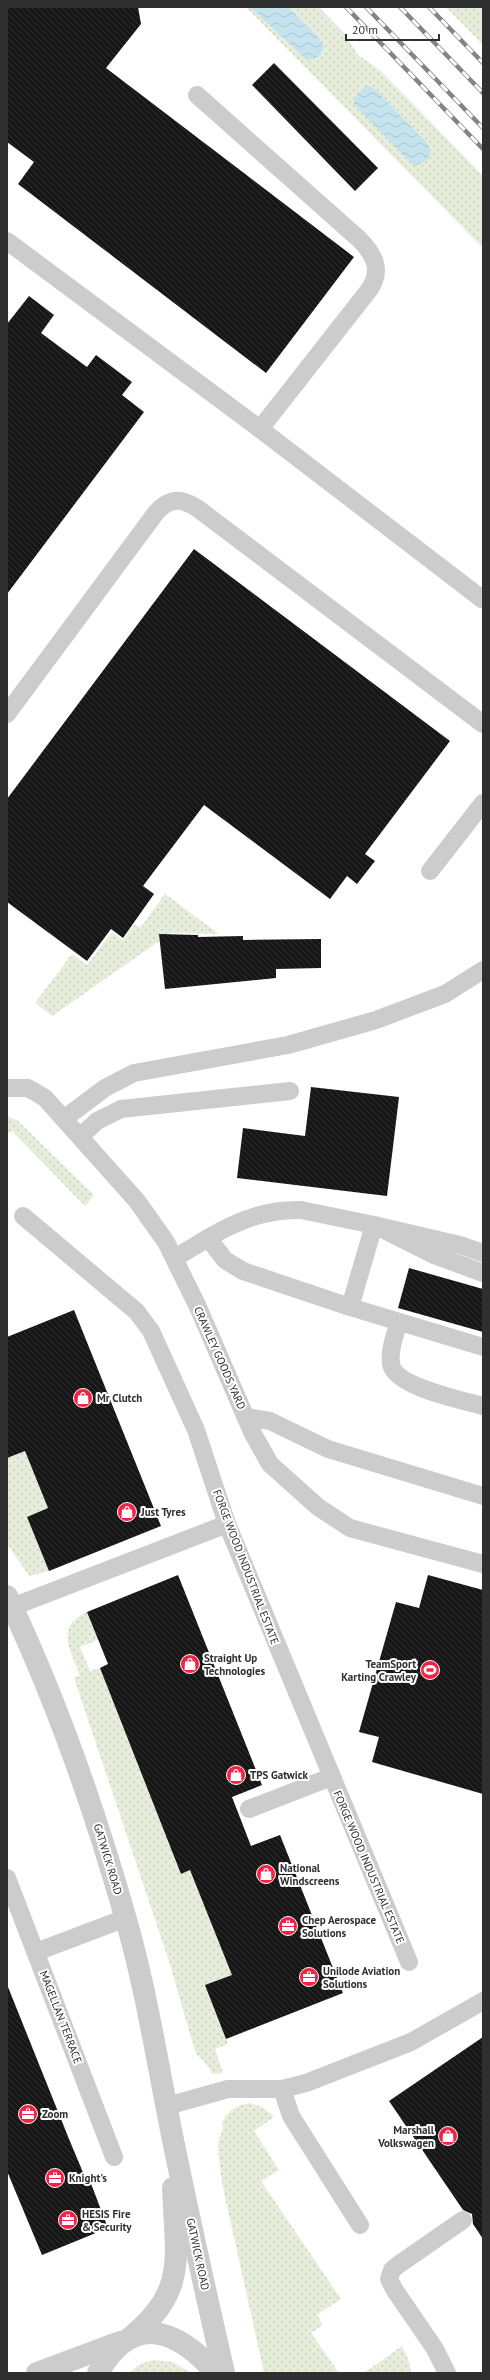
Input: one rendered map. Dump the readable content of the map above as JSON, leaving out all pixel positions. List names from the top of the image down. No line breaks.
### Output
{"streets":{"street":["GATWICK ROAD"],"lane":["CRAWLEY GOODS YARD","FORGE WOOD INDUSTRIAL ESTATE","MAGELLAN TERRACE"]},"places":{"shop":["Mr Clutch","Just Tyres","Straight Up Technologies","TPS Gatwick","National Windscreens","Marshall Volkswagen"],"sports":["TeamSport Karting Crawley"],"office":["Chep Aerospace Solutions","Unilode Aviation Solutions","Zoom","Knight's","HESIS Fire & Security"]},"scale_bar":"20 m"}
